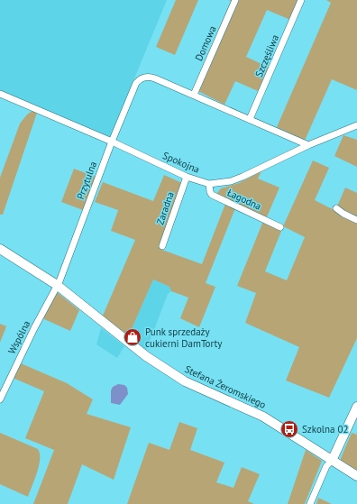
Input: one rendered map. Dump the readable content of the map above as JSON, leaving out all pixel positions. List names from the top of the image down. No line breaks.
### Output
{"streets":{"street":["Domowa","Szczęśliwa","Spokojna","Przytulna","Łagodna","Zaradna","Wspólna","Stefana Żeromskiego"]},"crossings":[["Domowa","Przytulna"],["Spokojna","Przytulna"],["Spokojna","Łagodna"],["Spokojna","Zaradna"],["Przytulna","Wspólna"],["Przytulna","Stefana Żeromskiego"],["Wspólna","Stefana Żeromskiego"]],"places":{"shop":["Punk sprzedaży cukierni DamTorty"],"bus stop":["Szkolna 02"]}}
